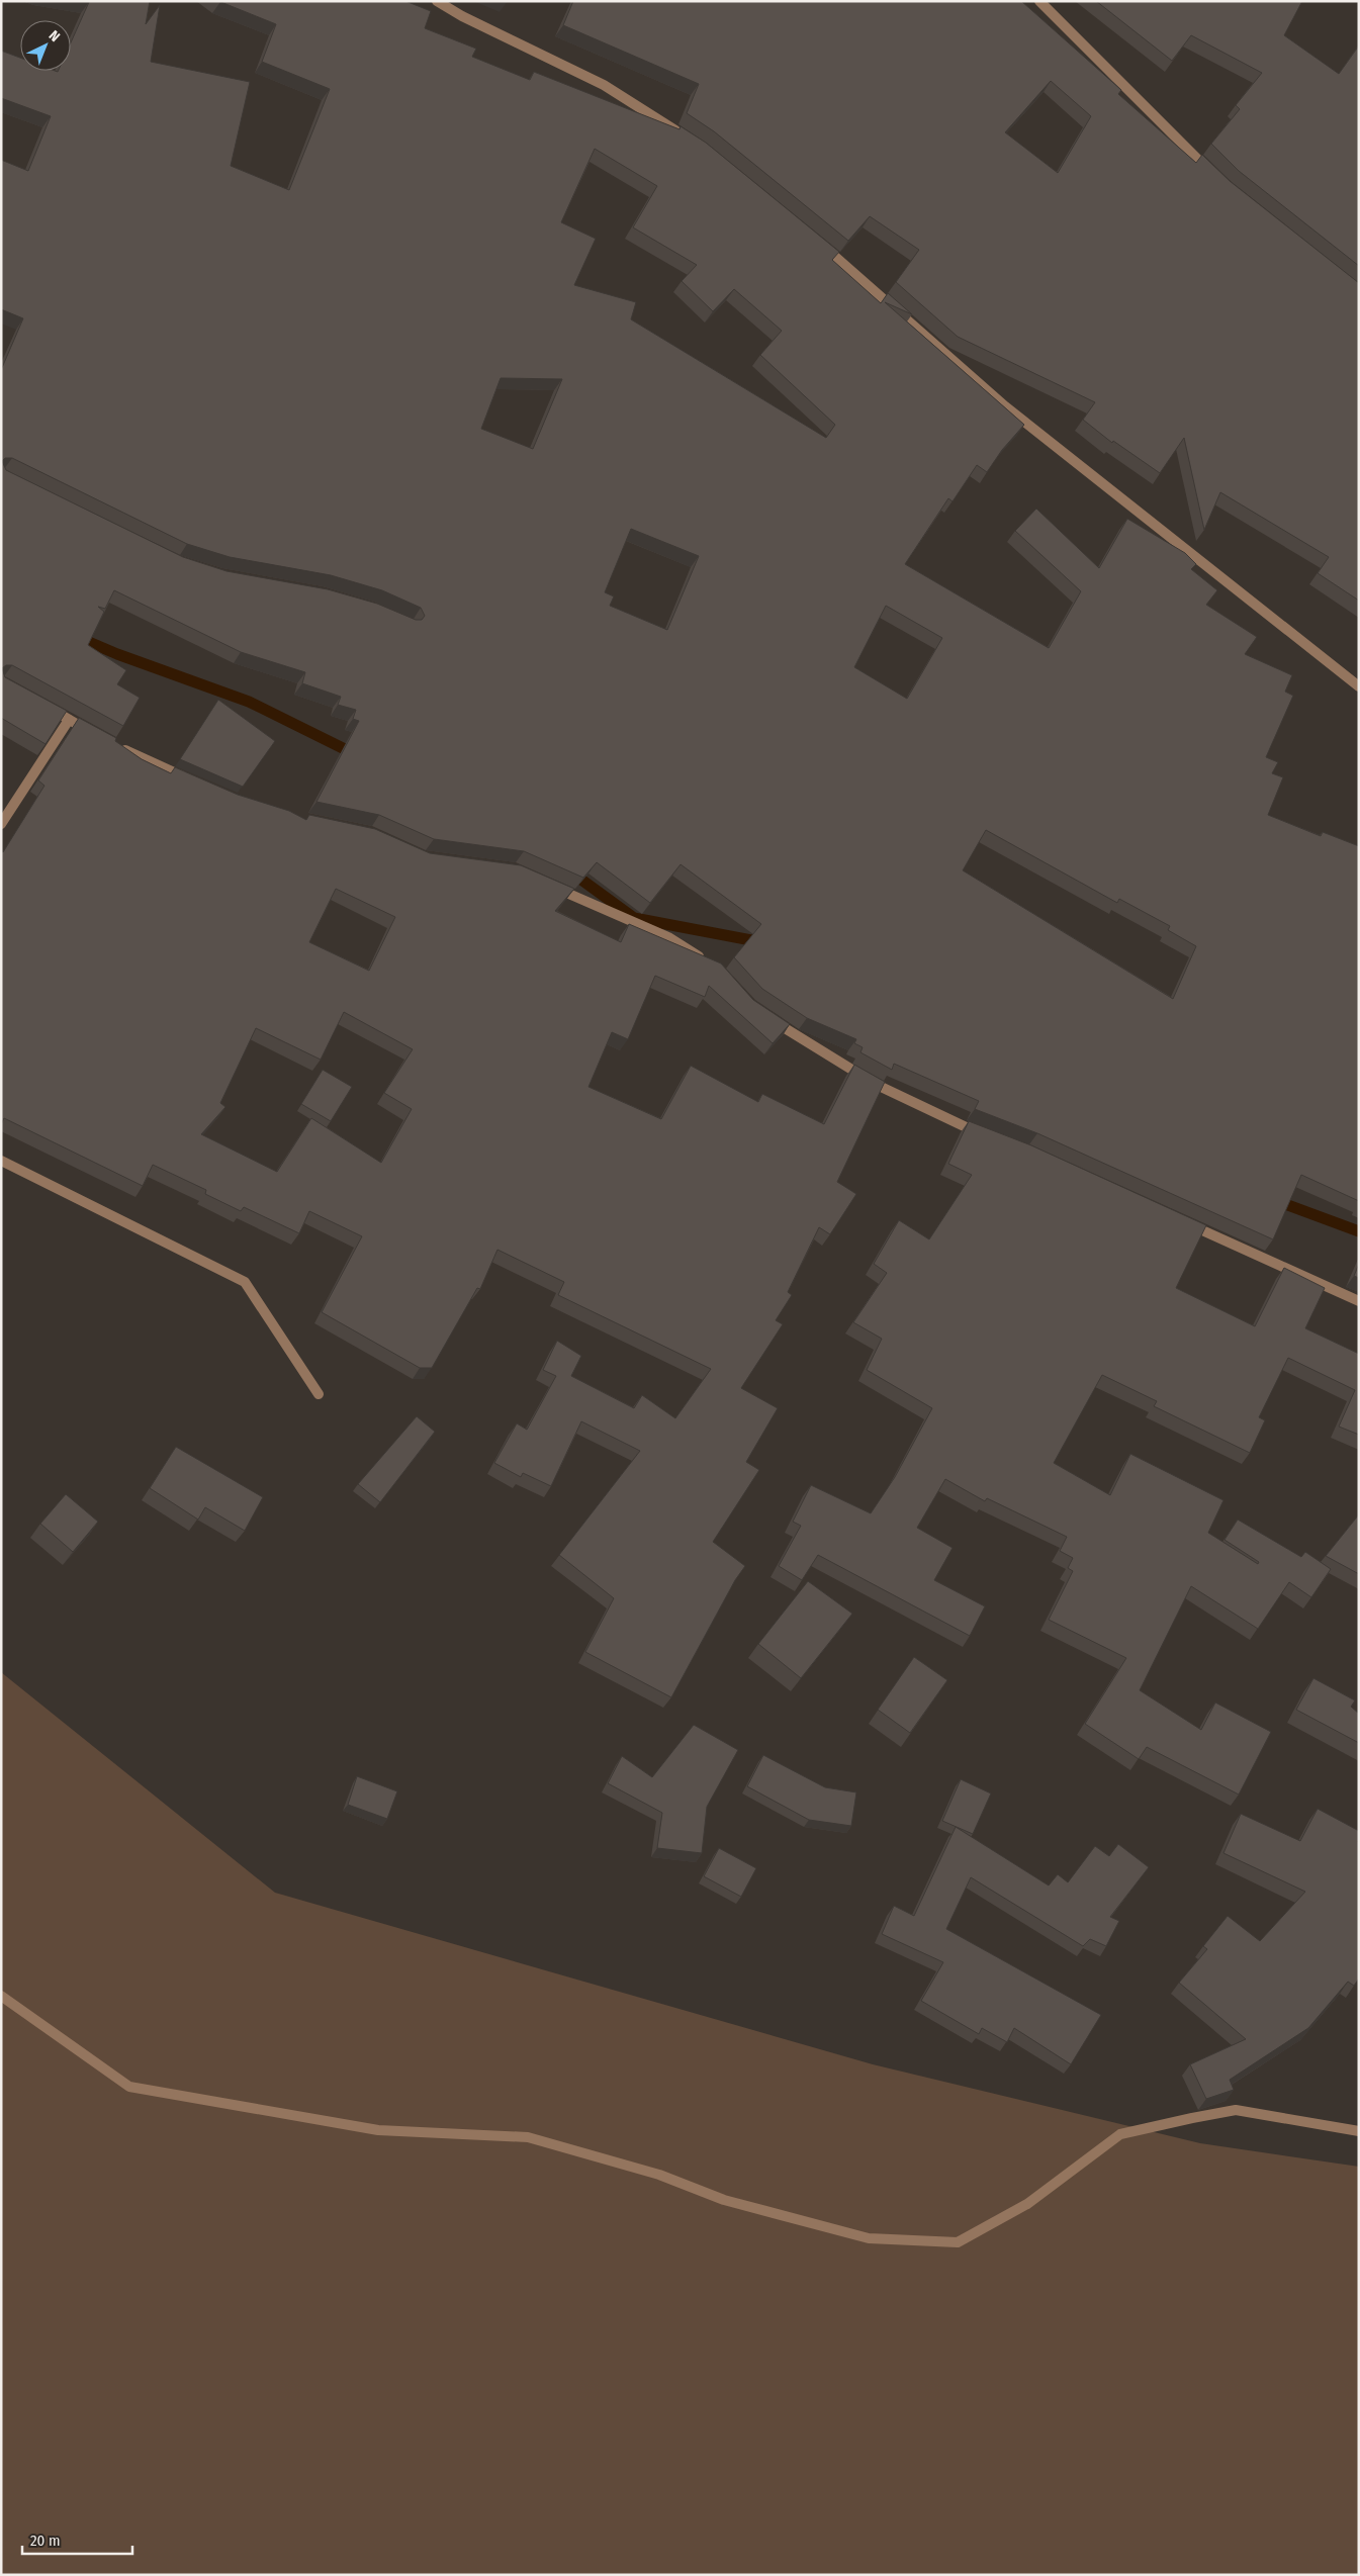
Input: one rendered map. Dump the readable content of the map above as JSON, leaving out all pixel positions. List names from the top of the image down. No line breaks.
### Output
{"scale_bar":"20 m","north":"top right"}
